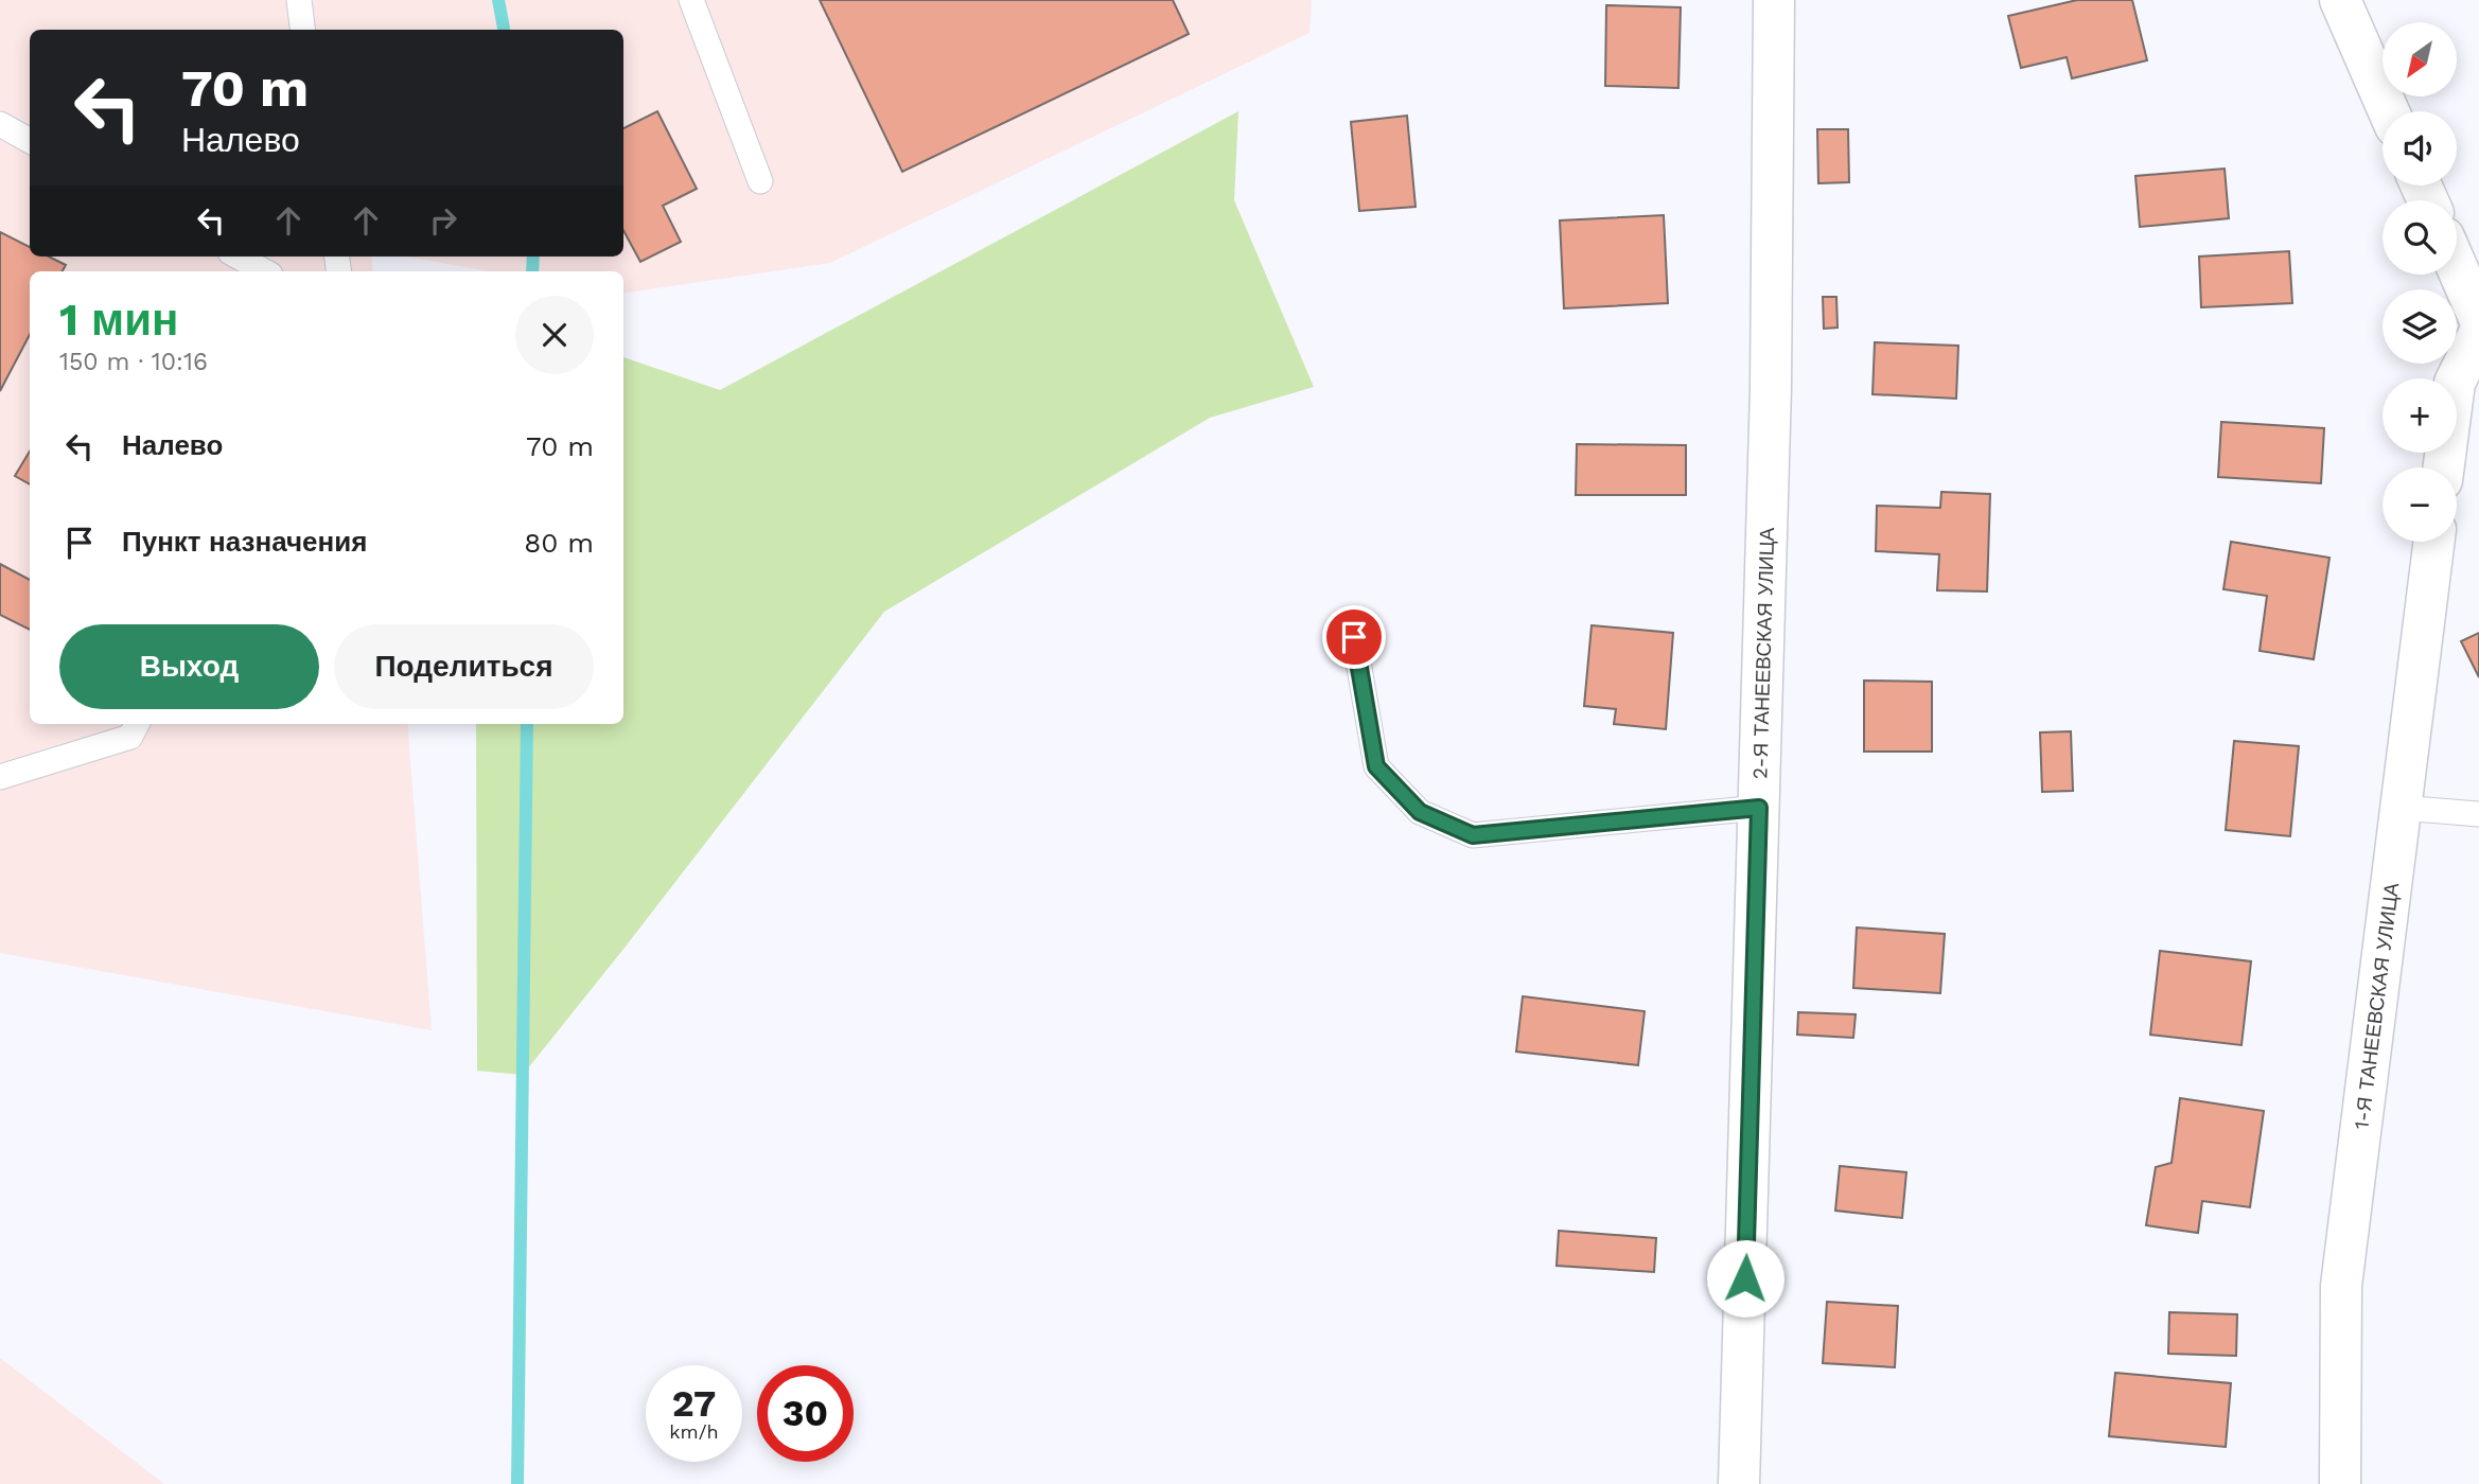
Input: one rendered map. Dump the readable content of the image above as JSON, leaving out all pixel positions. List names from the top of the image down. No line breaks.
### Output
{"streets":{"street":["2-Я ТАНЕЕВСКАЯ УЛИЦА","1-Я ТАНЕЕВСКАЯ УЛИЦА"]},"north":"bottom left","page":{"map_buttons":["+","−"],"turn":["70 m","Налево"],"heading":["1 мин","150 m · 10:16"],"list":[{"name":"Налево","value":"70 m"},{"name":"Пункт назначения","value":"80 m"}],"buttons":["Выход","Поделиться"],"speed":"27 km/h","limit":"30"}}
